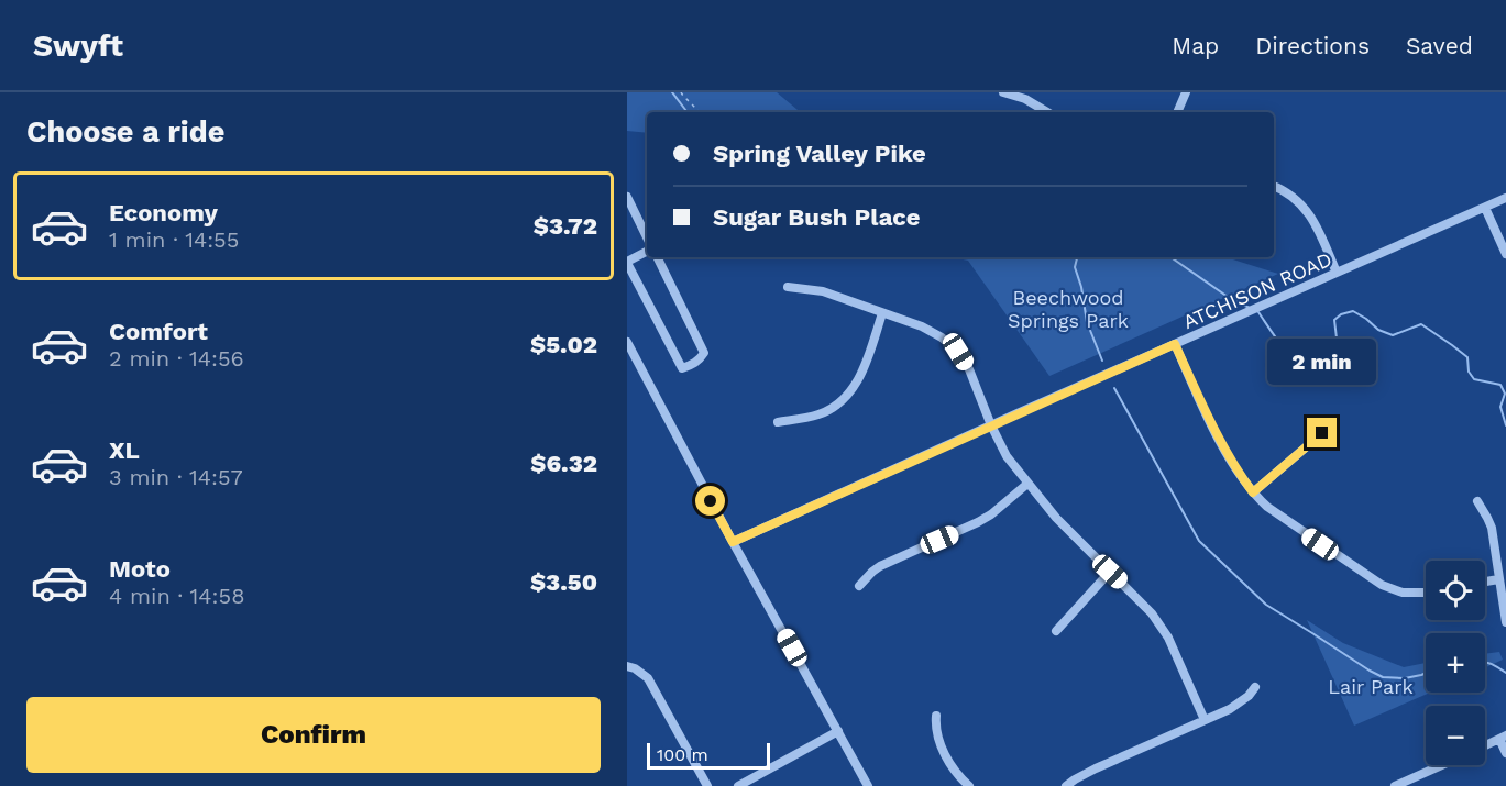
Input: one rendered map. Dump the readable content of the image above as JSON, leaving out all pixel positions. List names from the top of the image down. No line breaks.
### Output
{"streets":{"street":["ATCHISON ROAD"]},"parks":["Beechwood Springs Park","Lair Park"],"scale_bar":"100 m","page":{"header":"Swyft","nav":["Map","Directions","Saved"],"heading":"Choose a ride","banner":["Spring Valley Pike","Sugar Bush Place"],"list":[{"name":"Economy","note":"1 min · 14:55","value":"$3.72"},{"name":"Comfort","note":"2 min · 14:56","value":"$5.02"},{"name":"XL","note":"3 min · 14:57","value":"$6.32"},{"name":"Moto","note":"4 min · 14:58","value":"$3.50"}],"bubble":"2 min","map_buttons":["+","−"],"buttons":"Confirm","scale":"100 m"}}
